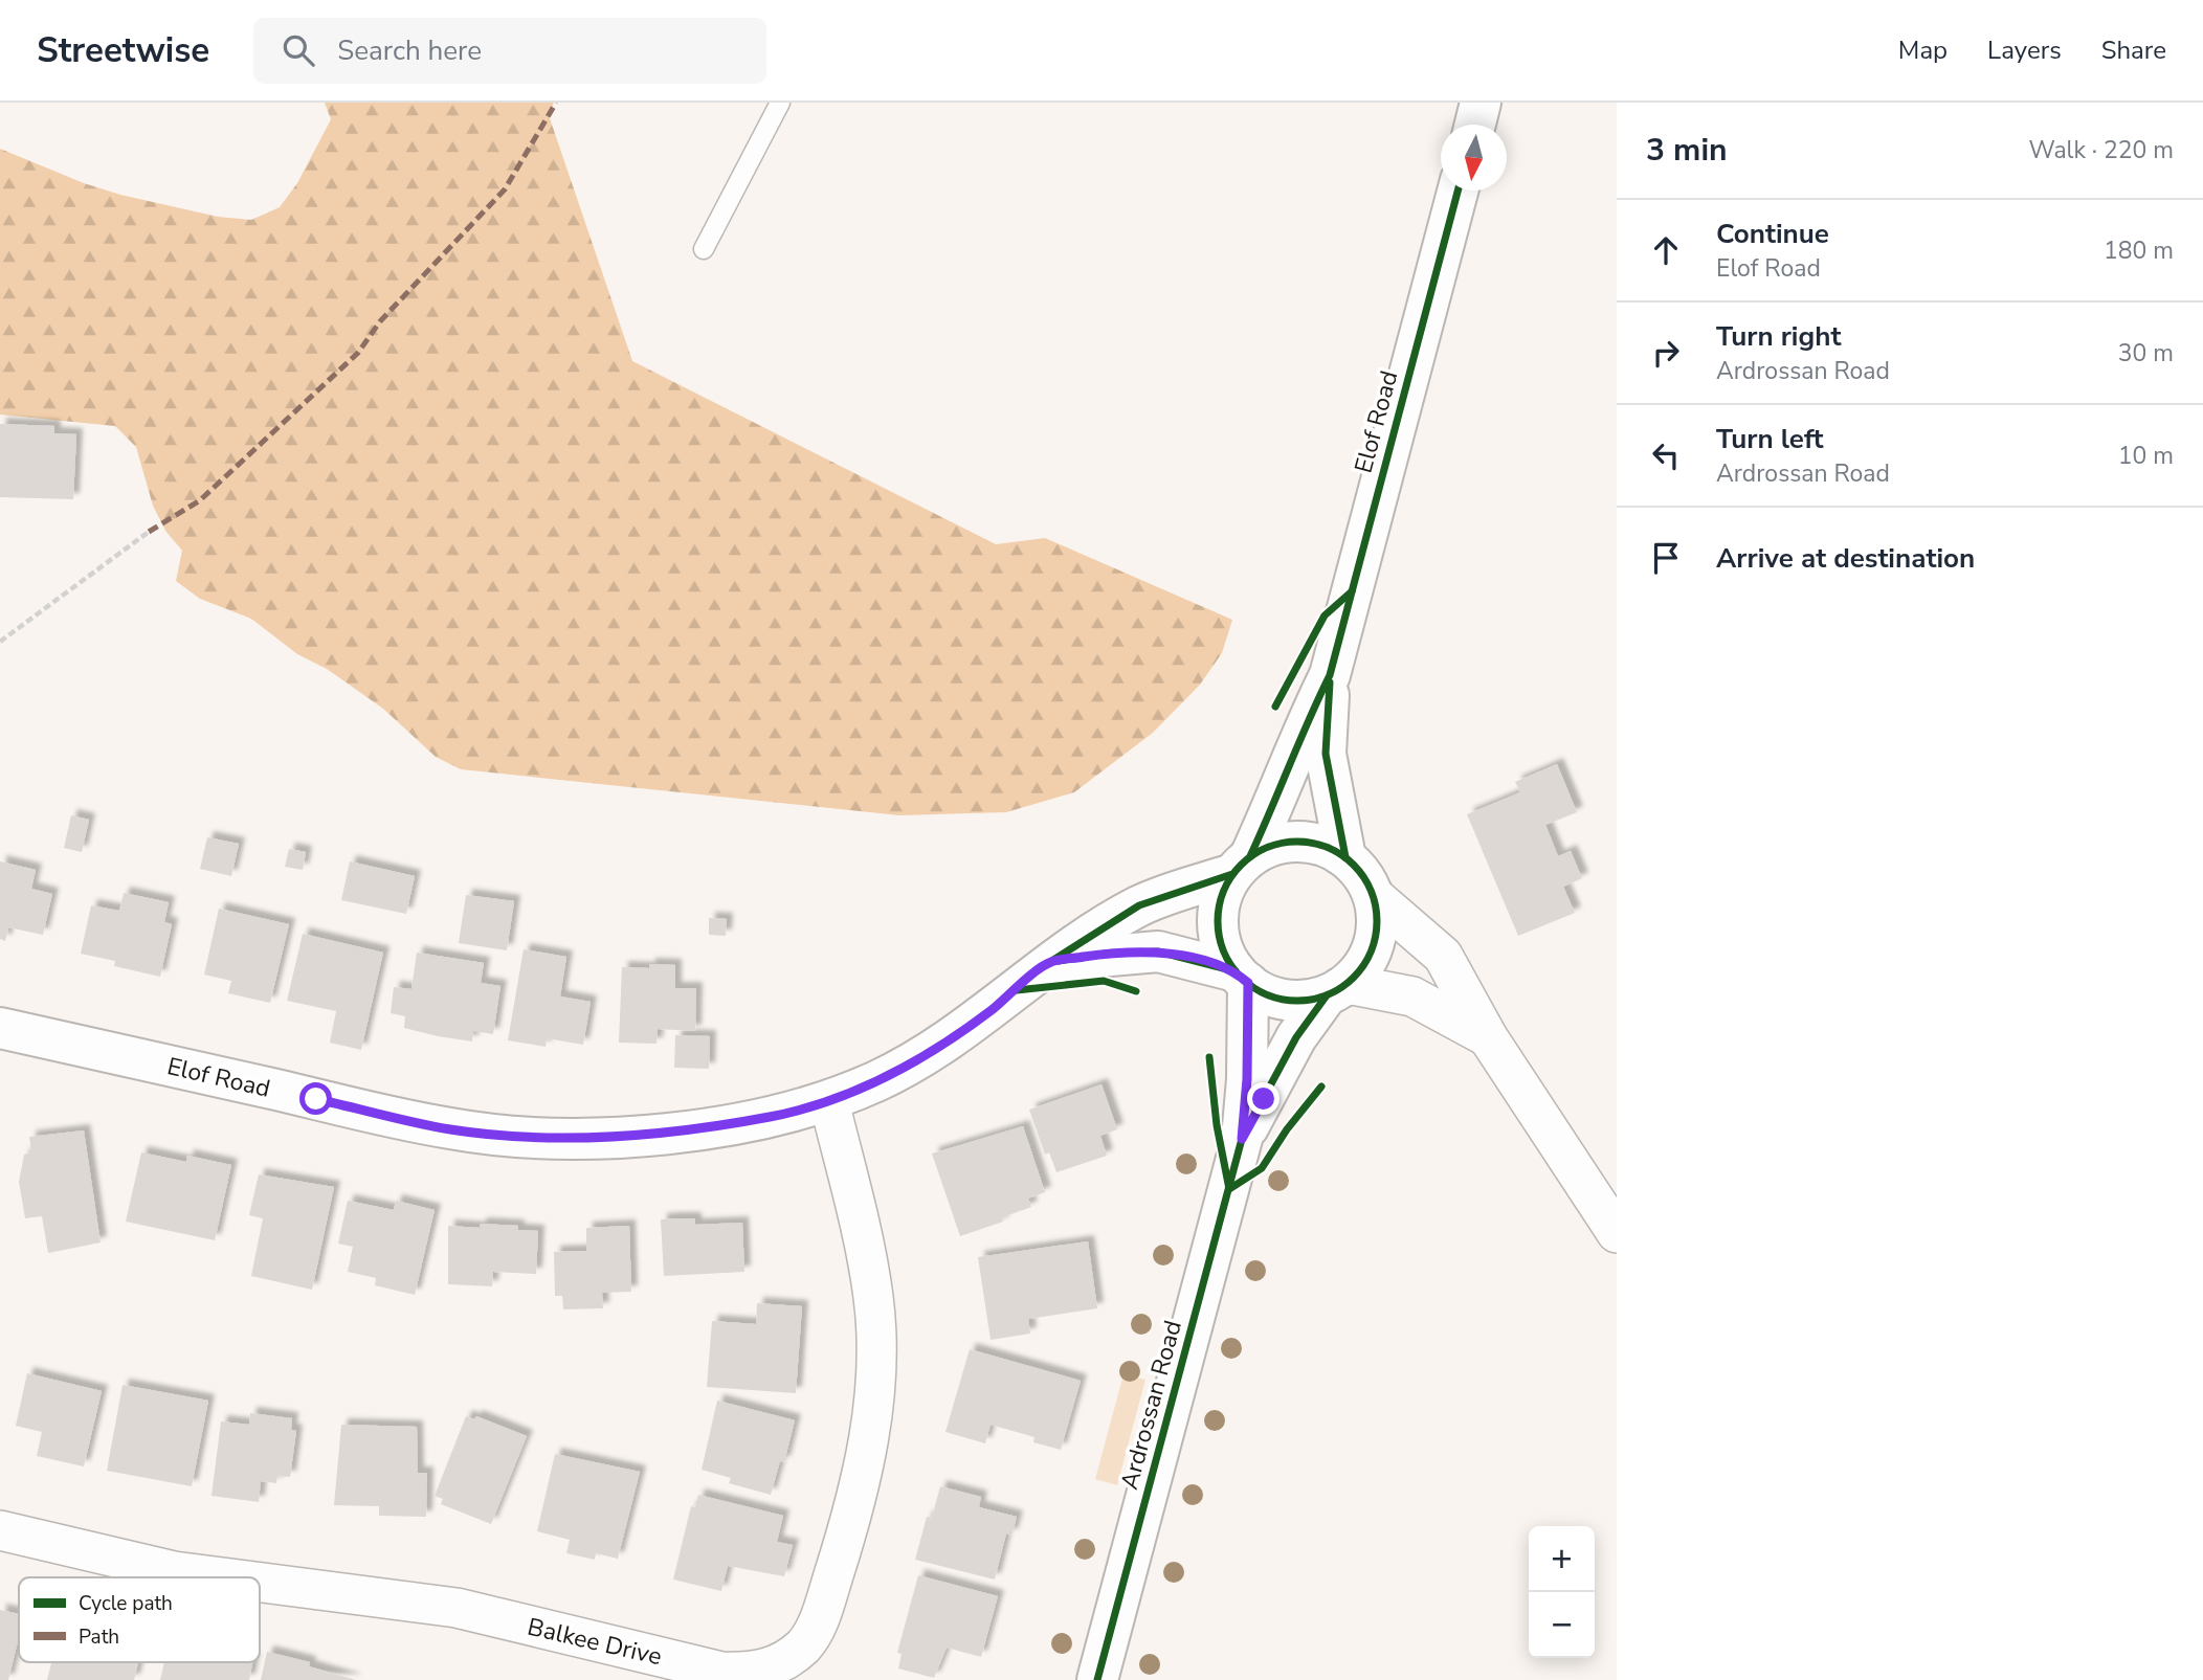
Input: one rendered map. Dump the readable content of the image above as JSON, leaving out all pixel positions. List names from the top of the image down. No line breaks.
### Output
{"streets":{"main road":["Elof Road","Ardrossan Road"],"street":["Balkee Drive"]},"crossings":[["Elof Road","Ardrossan Road"],["Elof Road","Balkee Drive"]],"legend":["Cycle path","Path"],"north":"bottom","page":{"header":"Streetwise","search":"Search here","nav":["Map","Layers","Share"],"heading":["3 min","Walk · 220 m"],"list":[["Continue","Elof Road","180 m"],["Turn right","Ardrossan Road","30 m"],["Turn left","Ardrossan Road","10 m"],"Arrive at destination"],"map_buttons":["+","−"]}}
